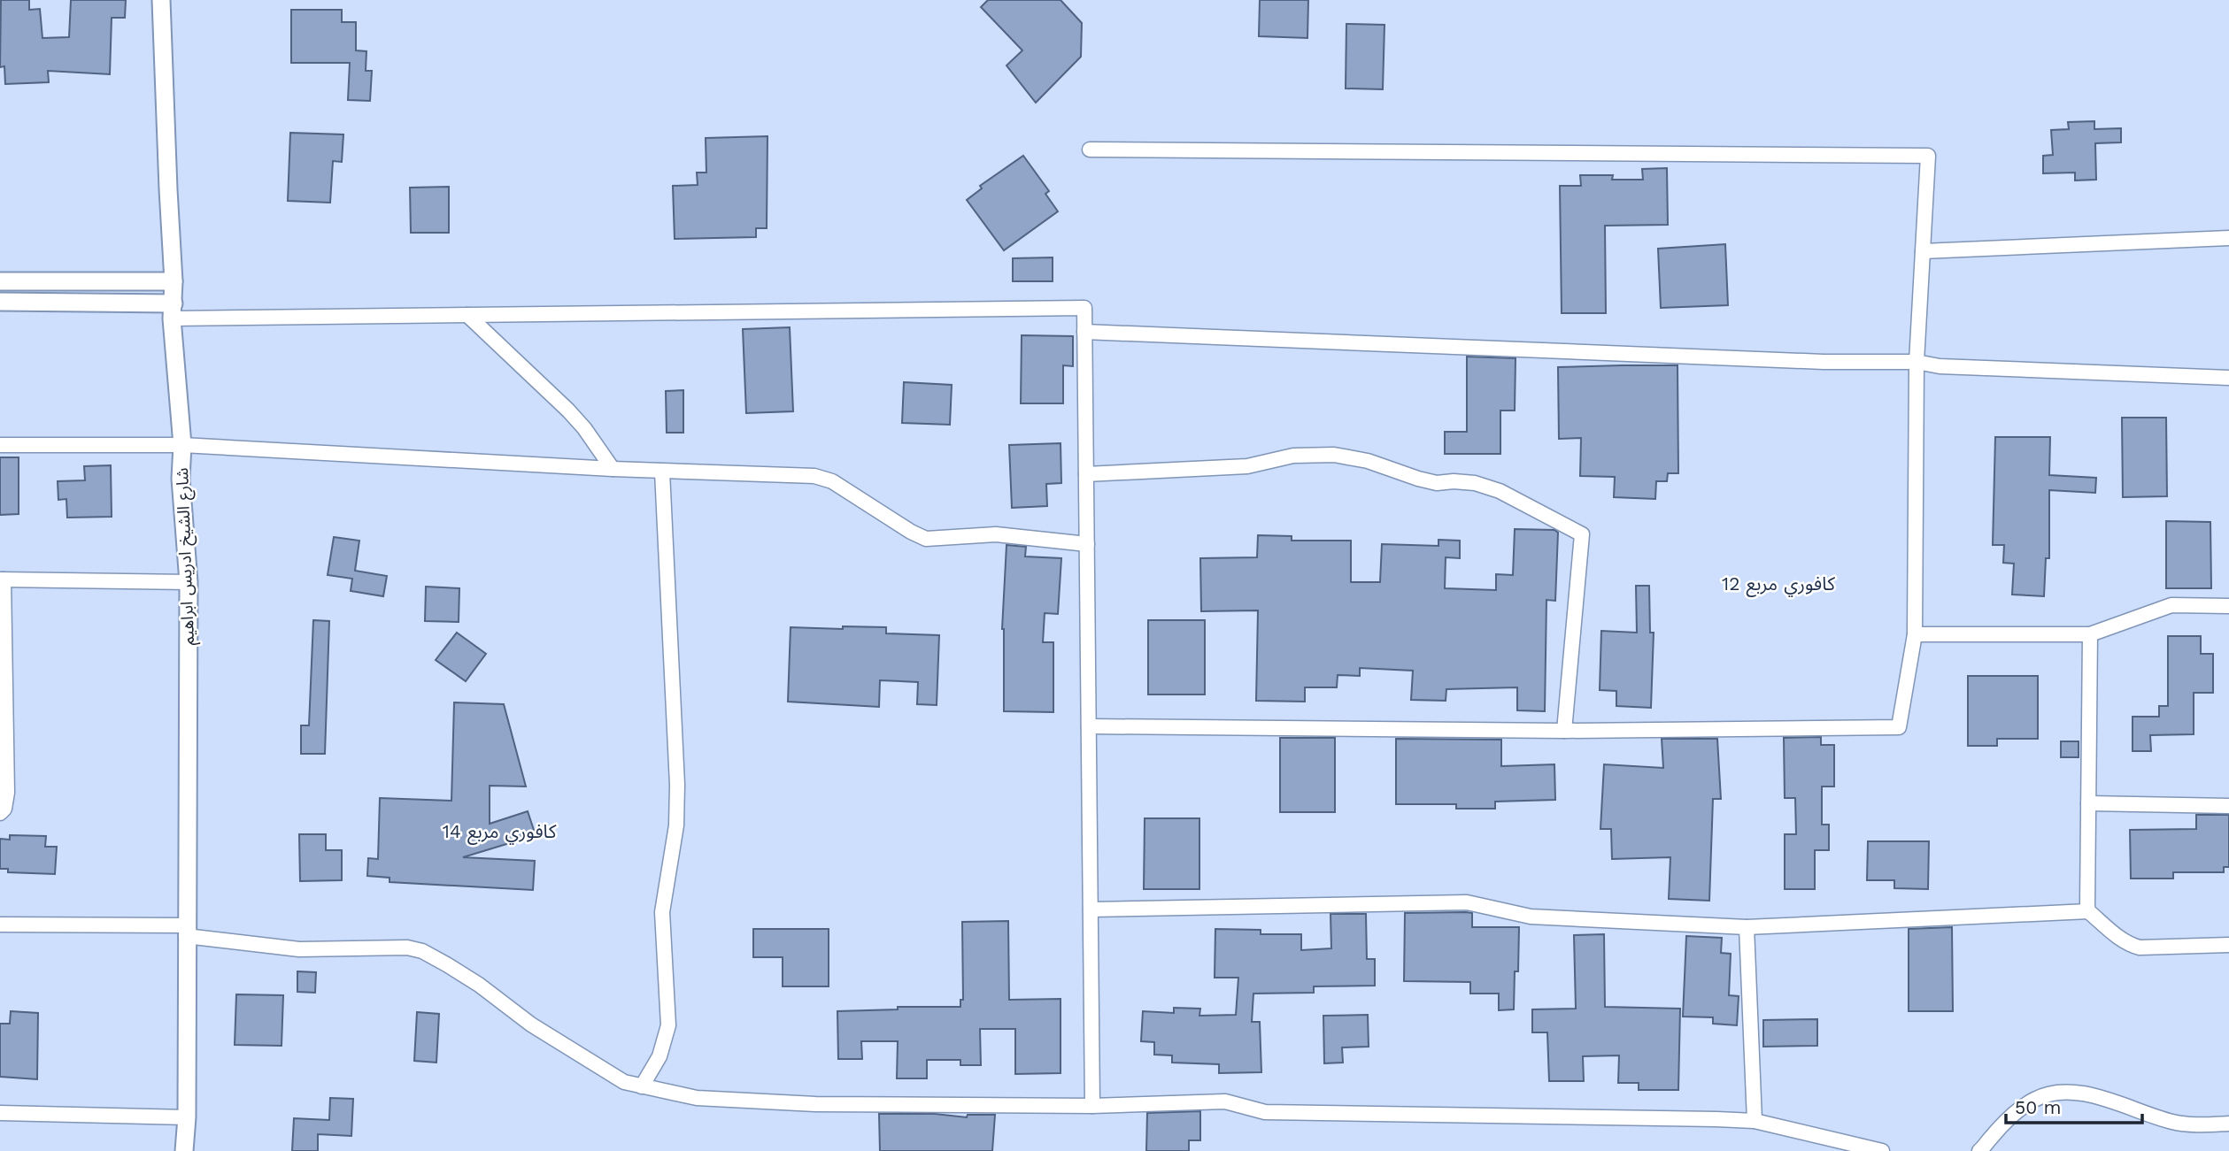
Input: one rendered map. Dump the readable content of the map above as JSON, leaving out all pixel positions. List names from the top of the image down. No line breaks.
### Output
{"streets":{"street":["شارع الشيخ ادريس ابراهيم"]},"districts":["كافوري مربع 12","كافوري مربع 14"],"scale_bar":"50 m"}
